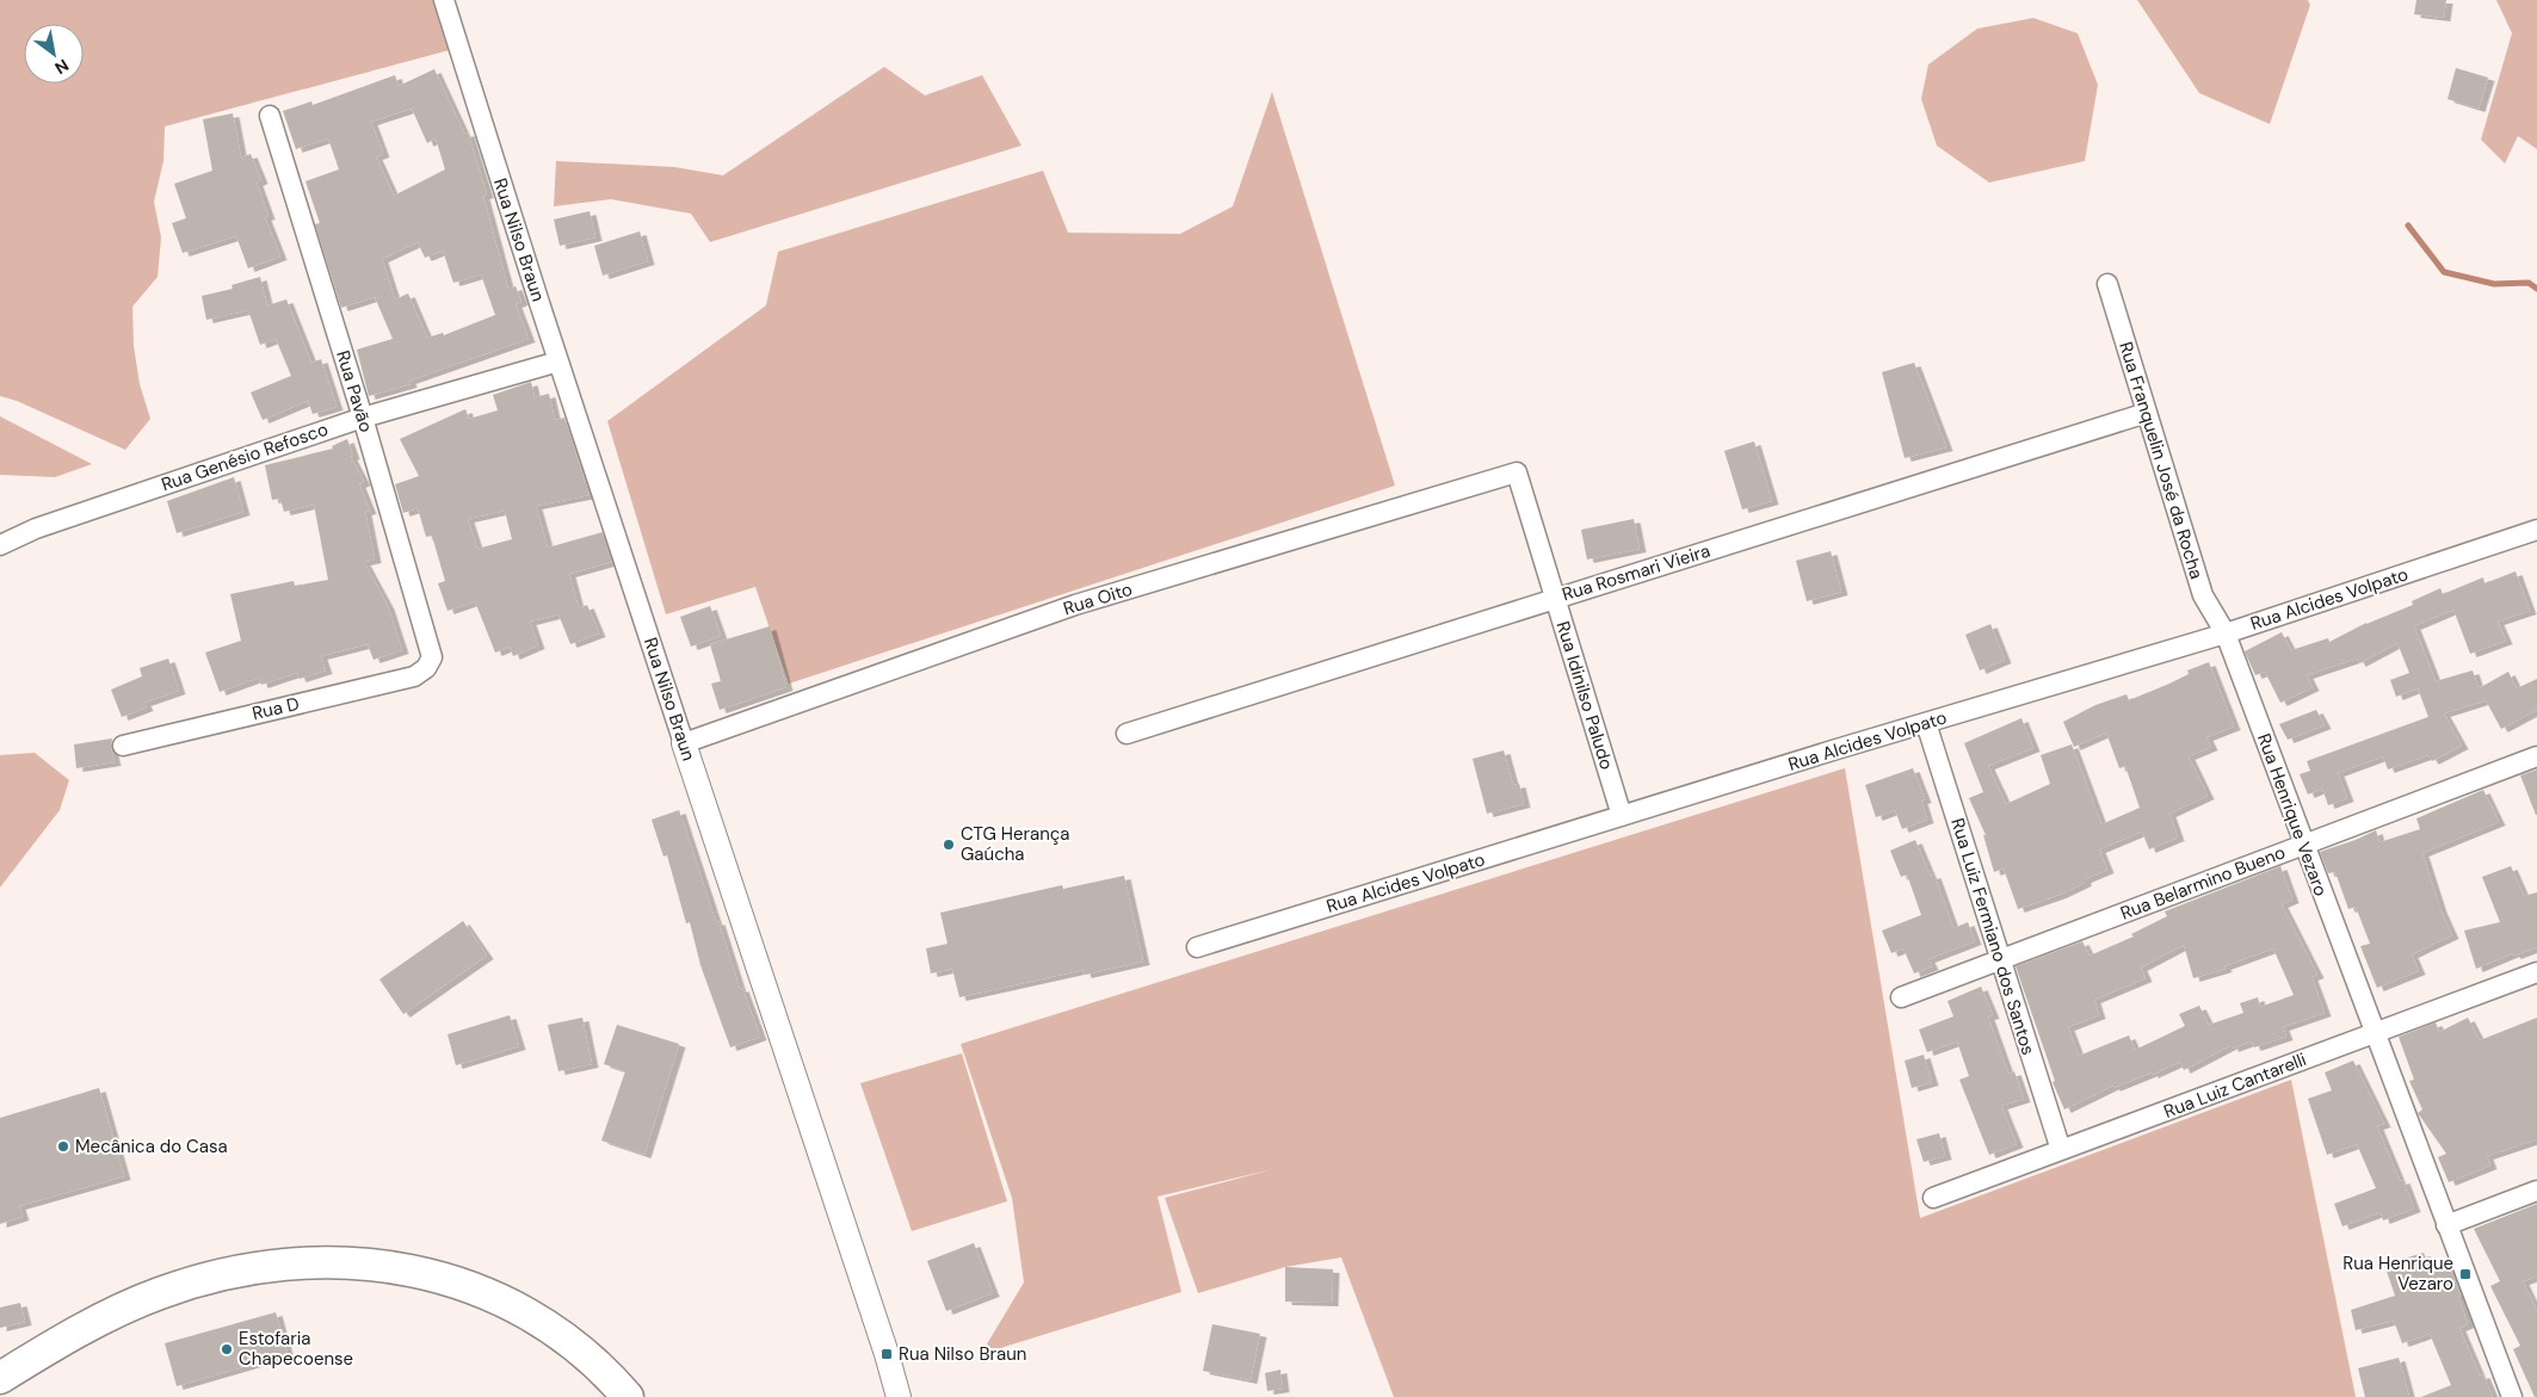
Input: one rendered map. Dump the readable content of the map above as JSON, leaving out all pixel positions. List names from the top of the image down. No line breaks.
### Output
{"streets":{"street":["Rua Nilso Braun","Rua Pavão","Rua Genésio Refosco","Rua Franquelin José da Rocha","Rua Rosmari Vieira","Rua Oito","Rua Alcides Volpato","Rua Idinilso Paludo","Rua D","Rua Henrique Vezaro","Rua Belarmino Bueno","Rua Luiz Fermiano dos Santos","Rua Luiz Cantarelli"]},"crossings":[["Rua Nilso Braun","Rua Genésio Refosco"],["Rua Nilso Braun","Rua Oito"],["Rua Pavão","Rua Genésio Refosco"],["Rua Pavão","Rua D"],["Rua Franquelin José da Rocha","Rua Rosmari Vieira"],["Rua Franquelin José da Rocha","Rua Alcides Volpato"],["Rua Franquelin José da Rocha","Rua Henrique Vezaro"],["Rua Rosmari Vieira","Rua Idinilso Paludo"],["Rua Oito","Rua Idinilso Paludo"],["Rua Alcides Volpato","Rua Idinilso Paludo"],["Rua Alcides Volpato","Rua Henrique Vezaro"],["Rua Alcides Volpato","Rua Luiz Fermiano dos Santos"],["Rua Henrique Vezaro","Rua Belarmino Bueno"],["Rua Henrique Vezaro","Rua Luiz Cantarelli"],["Rua Belarmino Bueno","Rua Luiz Fermiano dos Santos"],["Rua Luiz Fermiano dos Santos","Rua Luiz Cantarelli"]],"places":{"other":["CTG Herança Gaúcha","Mecânica do Casa","Estofaria Chapecoense"],"transit":["Rua Henrique Vezaro","Rua Nilso Braun"]},"north":"bottom right"}
